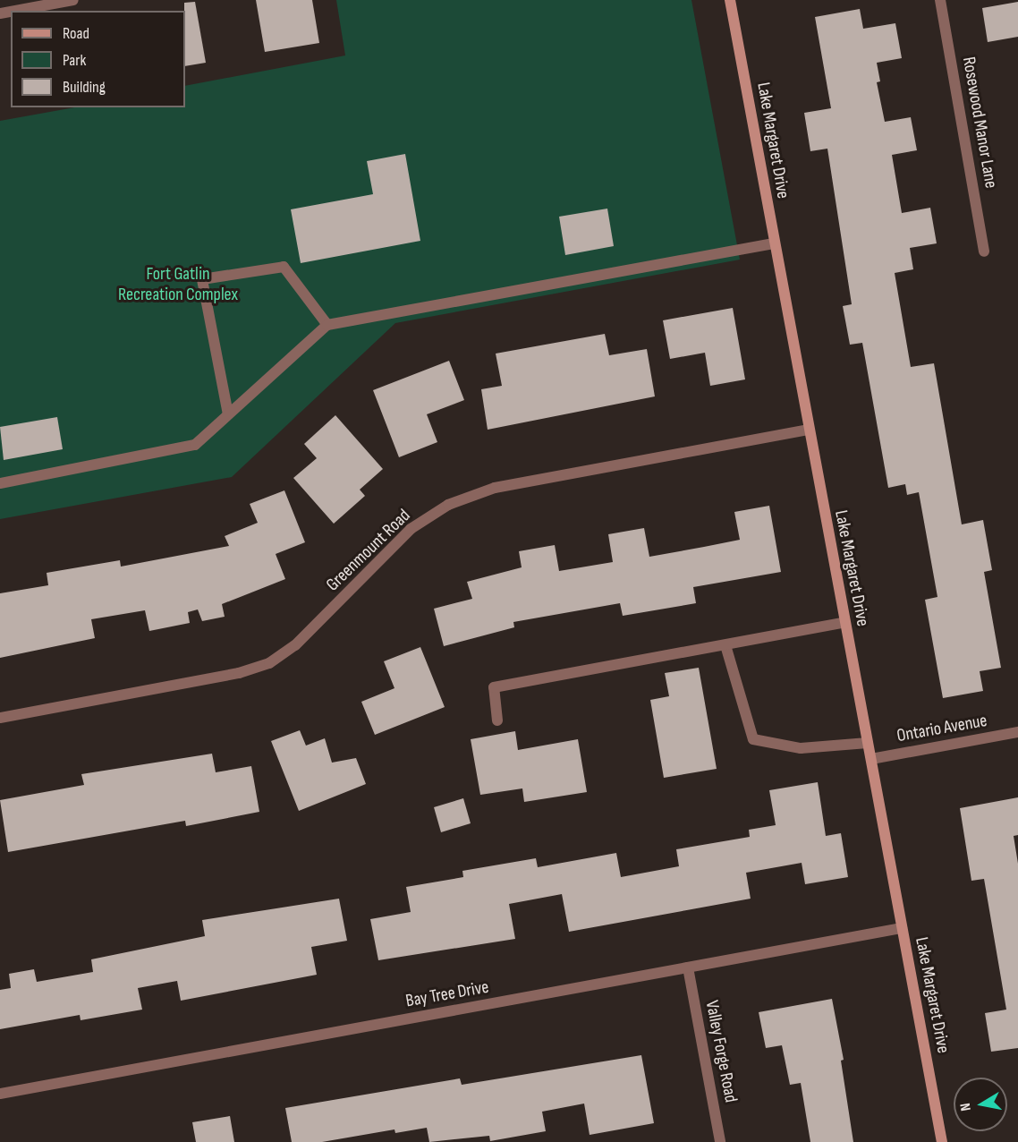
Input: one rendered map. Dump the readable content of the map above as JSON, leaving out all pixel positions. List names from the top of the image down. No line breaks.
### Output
{"streets":{"street":["Rosewood Manor Lane","Lake Margaret Drive","Greenmount Road","Ontario Avenue","Bay Tree Drive","Valley Forge Road"]},"crossings":[["Lake Margaret Drive","Greenmount Road"],["Lake Margaret Drive","Ontario Avenue"],["Lake Margaret Drive","Bay Tree Drive"],["Bay Tree Drive","Valley Forge Road"]],"parks":["Fort Gatlin Recreation Complex"],"legend":["Road","Park","Building"],"north":"left"}
